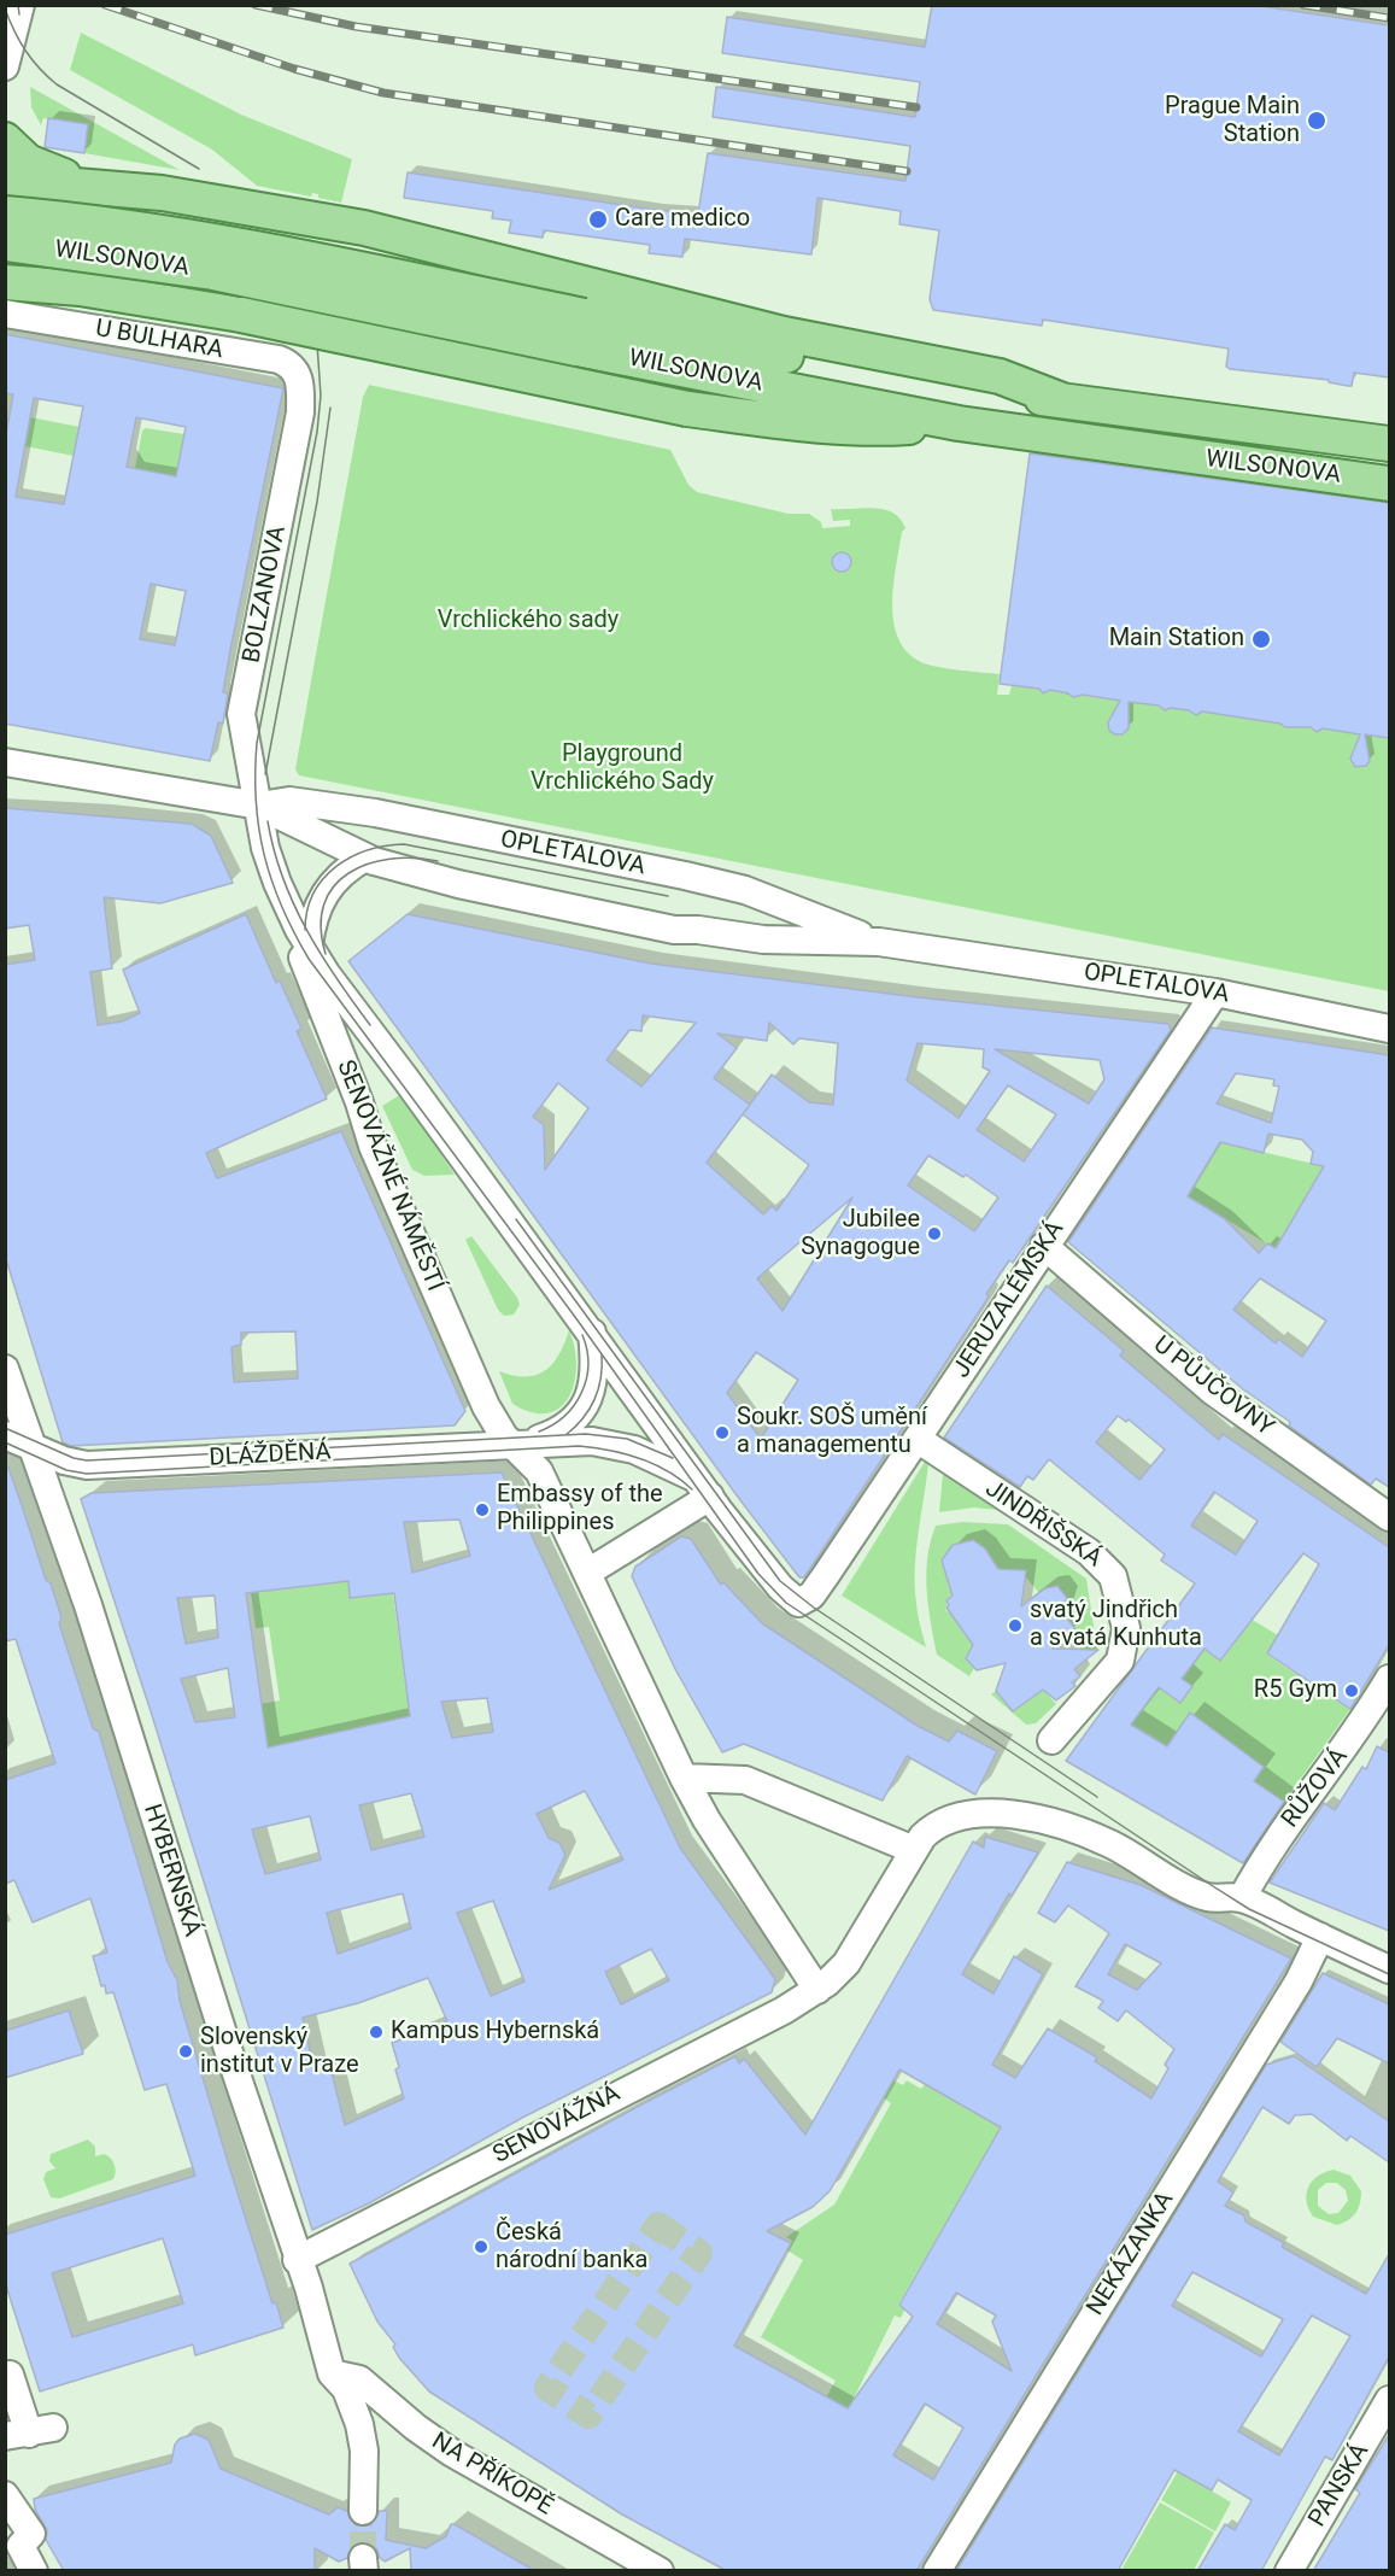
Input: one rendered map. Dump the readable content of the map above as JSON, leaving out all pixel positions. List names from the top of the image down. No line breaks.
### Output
{"streets":{"main road":["WILSONOVA"],"street":["U BULHARA","BOLZANOVA","OPLETALOVA","SENOVÁŽNÉ NÁMĚSTÍ","JERUZALÉMSKÁ","U PŮJČOVNY","DLÁŽDĚNÁ","JINDŘIŠSKÁ","RŮŽOVÁ","HYBERNSKÁ","SENOVÁŽNÁ","NEKÁZANKA","NA PŘÍKOPĚ","PANSKÁ"]},"crossings":[["U BULHARA","BOLZANOVA"],["BOLZANOVA","OPLETALOVA"],["BOLZANOVA","SENOVÁŽNÉ NÁMĚSTÍ"],["OPLETALOVA","SENOVÁŽNÉ NÁMĚSTÍ"],["OPLETALOVA","JERUZALÉMSKÁ"],["SENOVÁŽNÉ NÁMĚSTÍ","JERUZALÉMSKÁ"],["SENOVÁŽNÉ NÁMĚSTÍ","DLÁŽDĚNÁ"],["SENOVÁŽNÉ NÁMĚSTÍ","SENOVÁŽNÁ"],["JERUZALÉMSKÁ","U PŮJČOVNY"],["JERUZALÉMSKÁ","JINDŘIŠSKÁ"],["DLÁŽDĚNÁ","HYBERNSKÁ"],["HYBERNSKÁ","SENOVÁŽNÁ"],["HYBERNSKÁ","NA PŘÍKOPĚ"]],"parks":["Vrchlického sady","Playground Vrchlického Sady"],"places":["Prague Main Station","Care medico","Main Station","Jubilee Synagogue","Soukr. SOŠ umění a managementu","Embassy of the Philippines","svatý Jindřich a svatá Kunhuta","R5 Gym","Kampus Hybernská","Slovenský institut v Praze","Česká národní banka"]}
